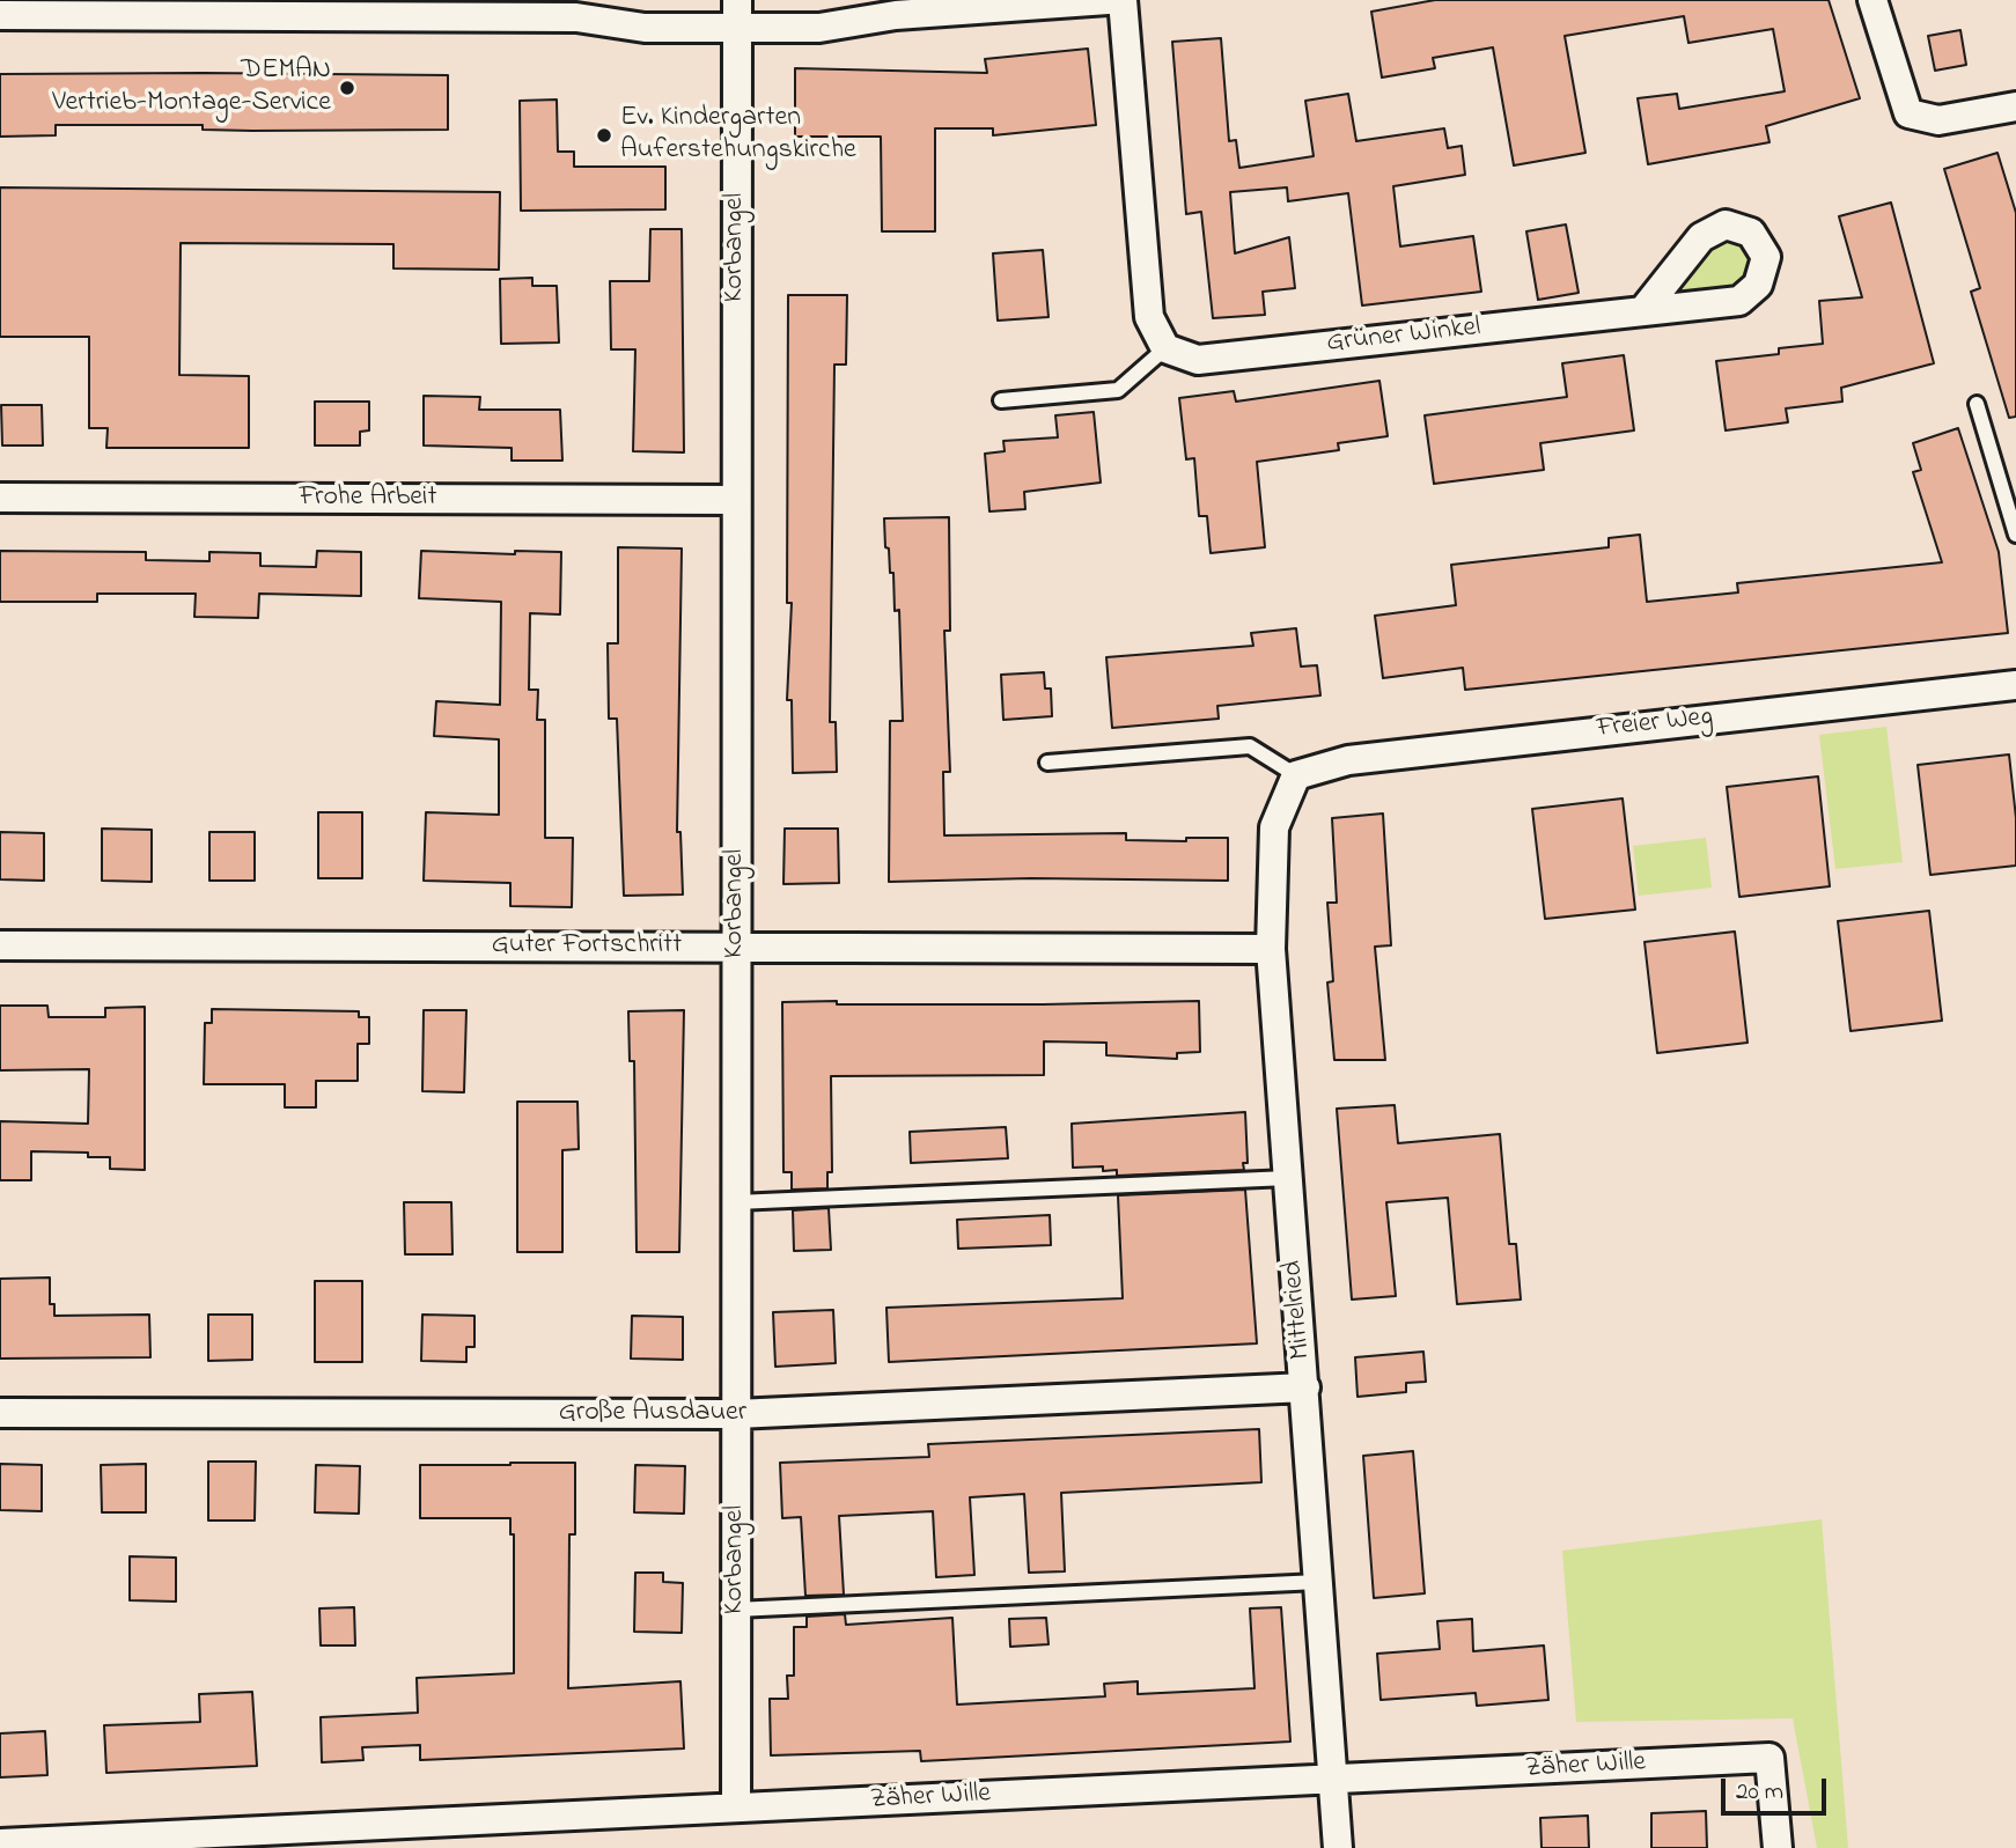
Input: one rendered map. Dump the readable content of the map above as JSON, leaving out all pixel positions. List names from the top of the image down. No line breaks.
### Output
{"streets":{"street":["Korbangel","Grüner Winkel","Frohe Arbeit","Freier Weg","Guter Fortschritt","Mittelried","Große Ausdauer","Zäher Wille"]},"crossings":[["Korbangel","Frohe Arbeit"],["Korbangel","Guter Fortschritt"],["Korbangel","Große Ausdauer"],["Korbangel","Zäher Wille"],["Freier Weg","Mittelried"],["Guter Fortschritt","Mittelried"],["Mittelried","Große Ausdauer"],["Mittelried","Zäher Wille"]],"places":["DEMAN Vertrieb-Montage-Service","Ev. Kindergarten Auferstehungskirche"],"scale_bar":"20 m"}
